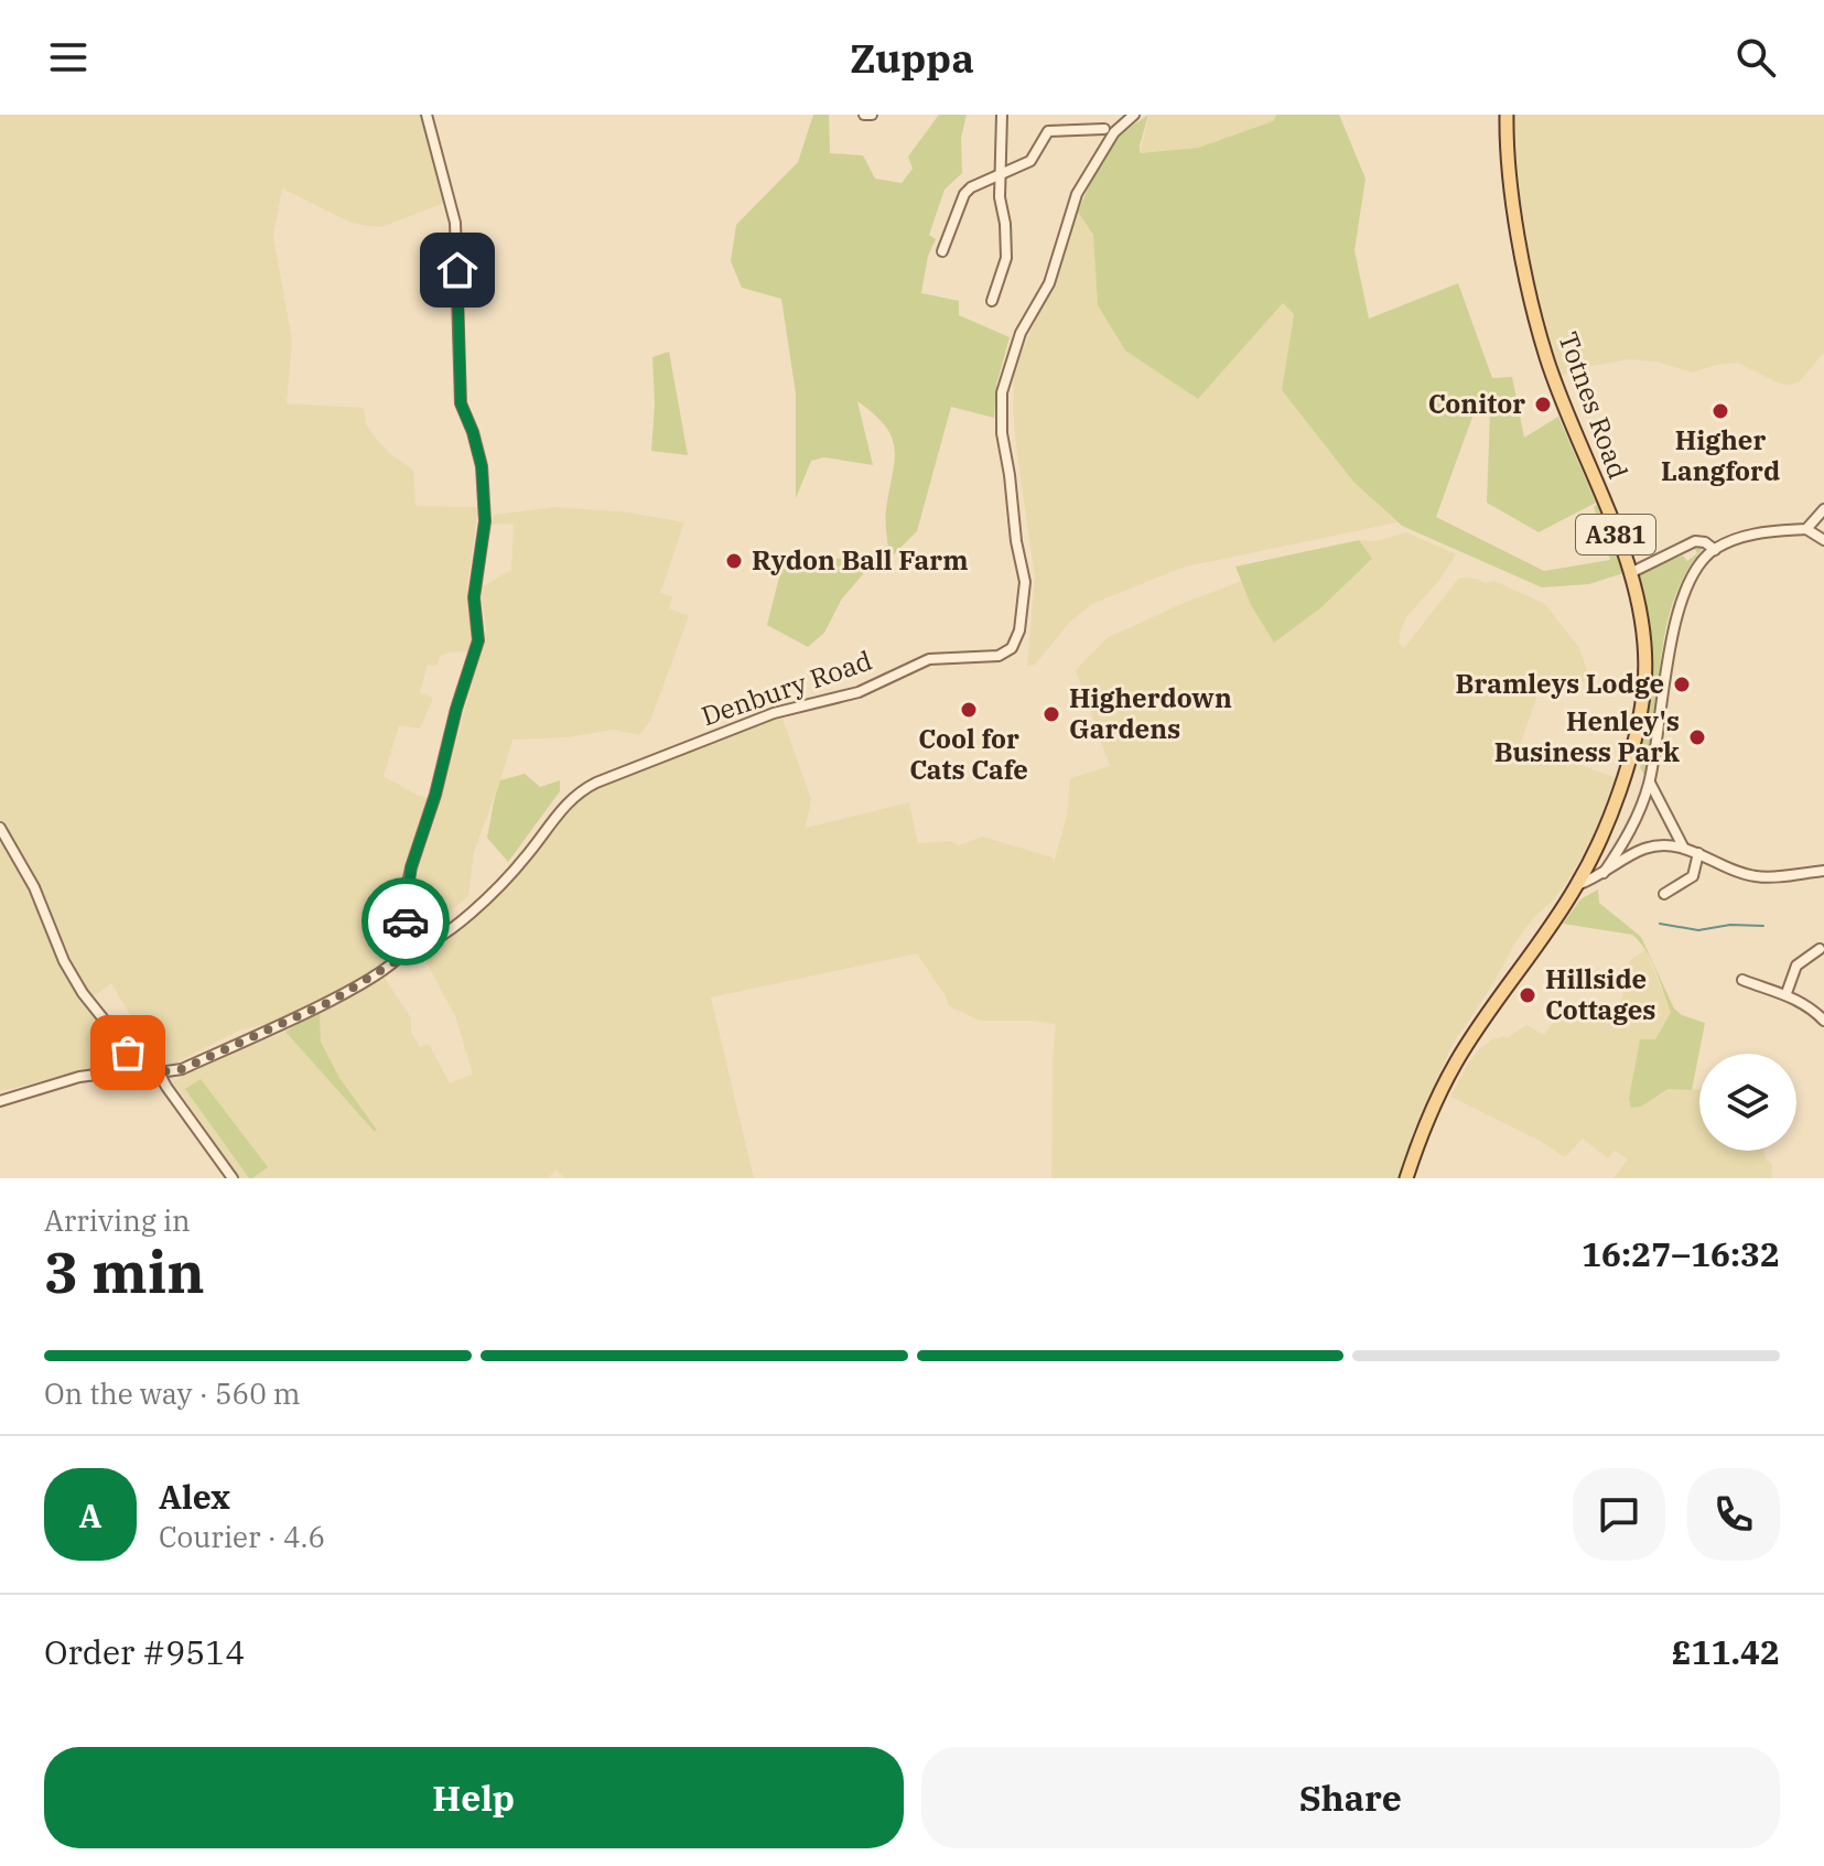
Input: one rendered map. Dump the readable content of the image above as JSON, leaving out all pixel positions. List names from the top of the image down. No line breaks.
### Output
{"streets":{"main road":["Totnes Road","A381"],"street":["Denbury Road"]},"places":["Conitor","Higher Langford","Rydon Ball Farm","Bramleys Lodge","Cool for Cats Cafe","Higherdown Gardens","Henley's Business Park","Hillside Cottages"],"page":{"header":"Zuppa","heading":["3 min","Arriving in","16:27–16:32"],"panel":["Alex","Courier · 4.6","Order #9514","£11.42"],"bar":"On the way · 560 m","round":"A","buttons":["Help","Share"]}}
